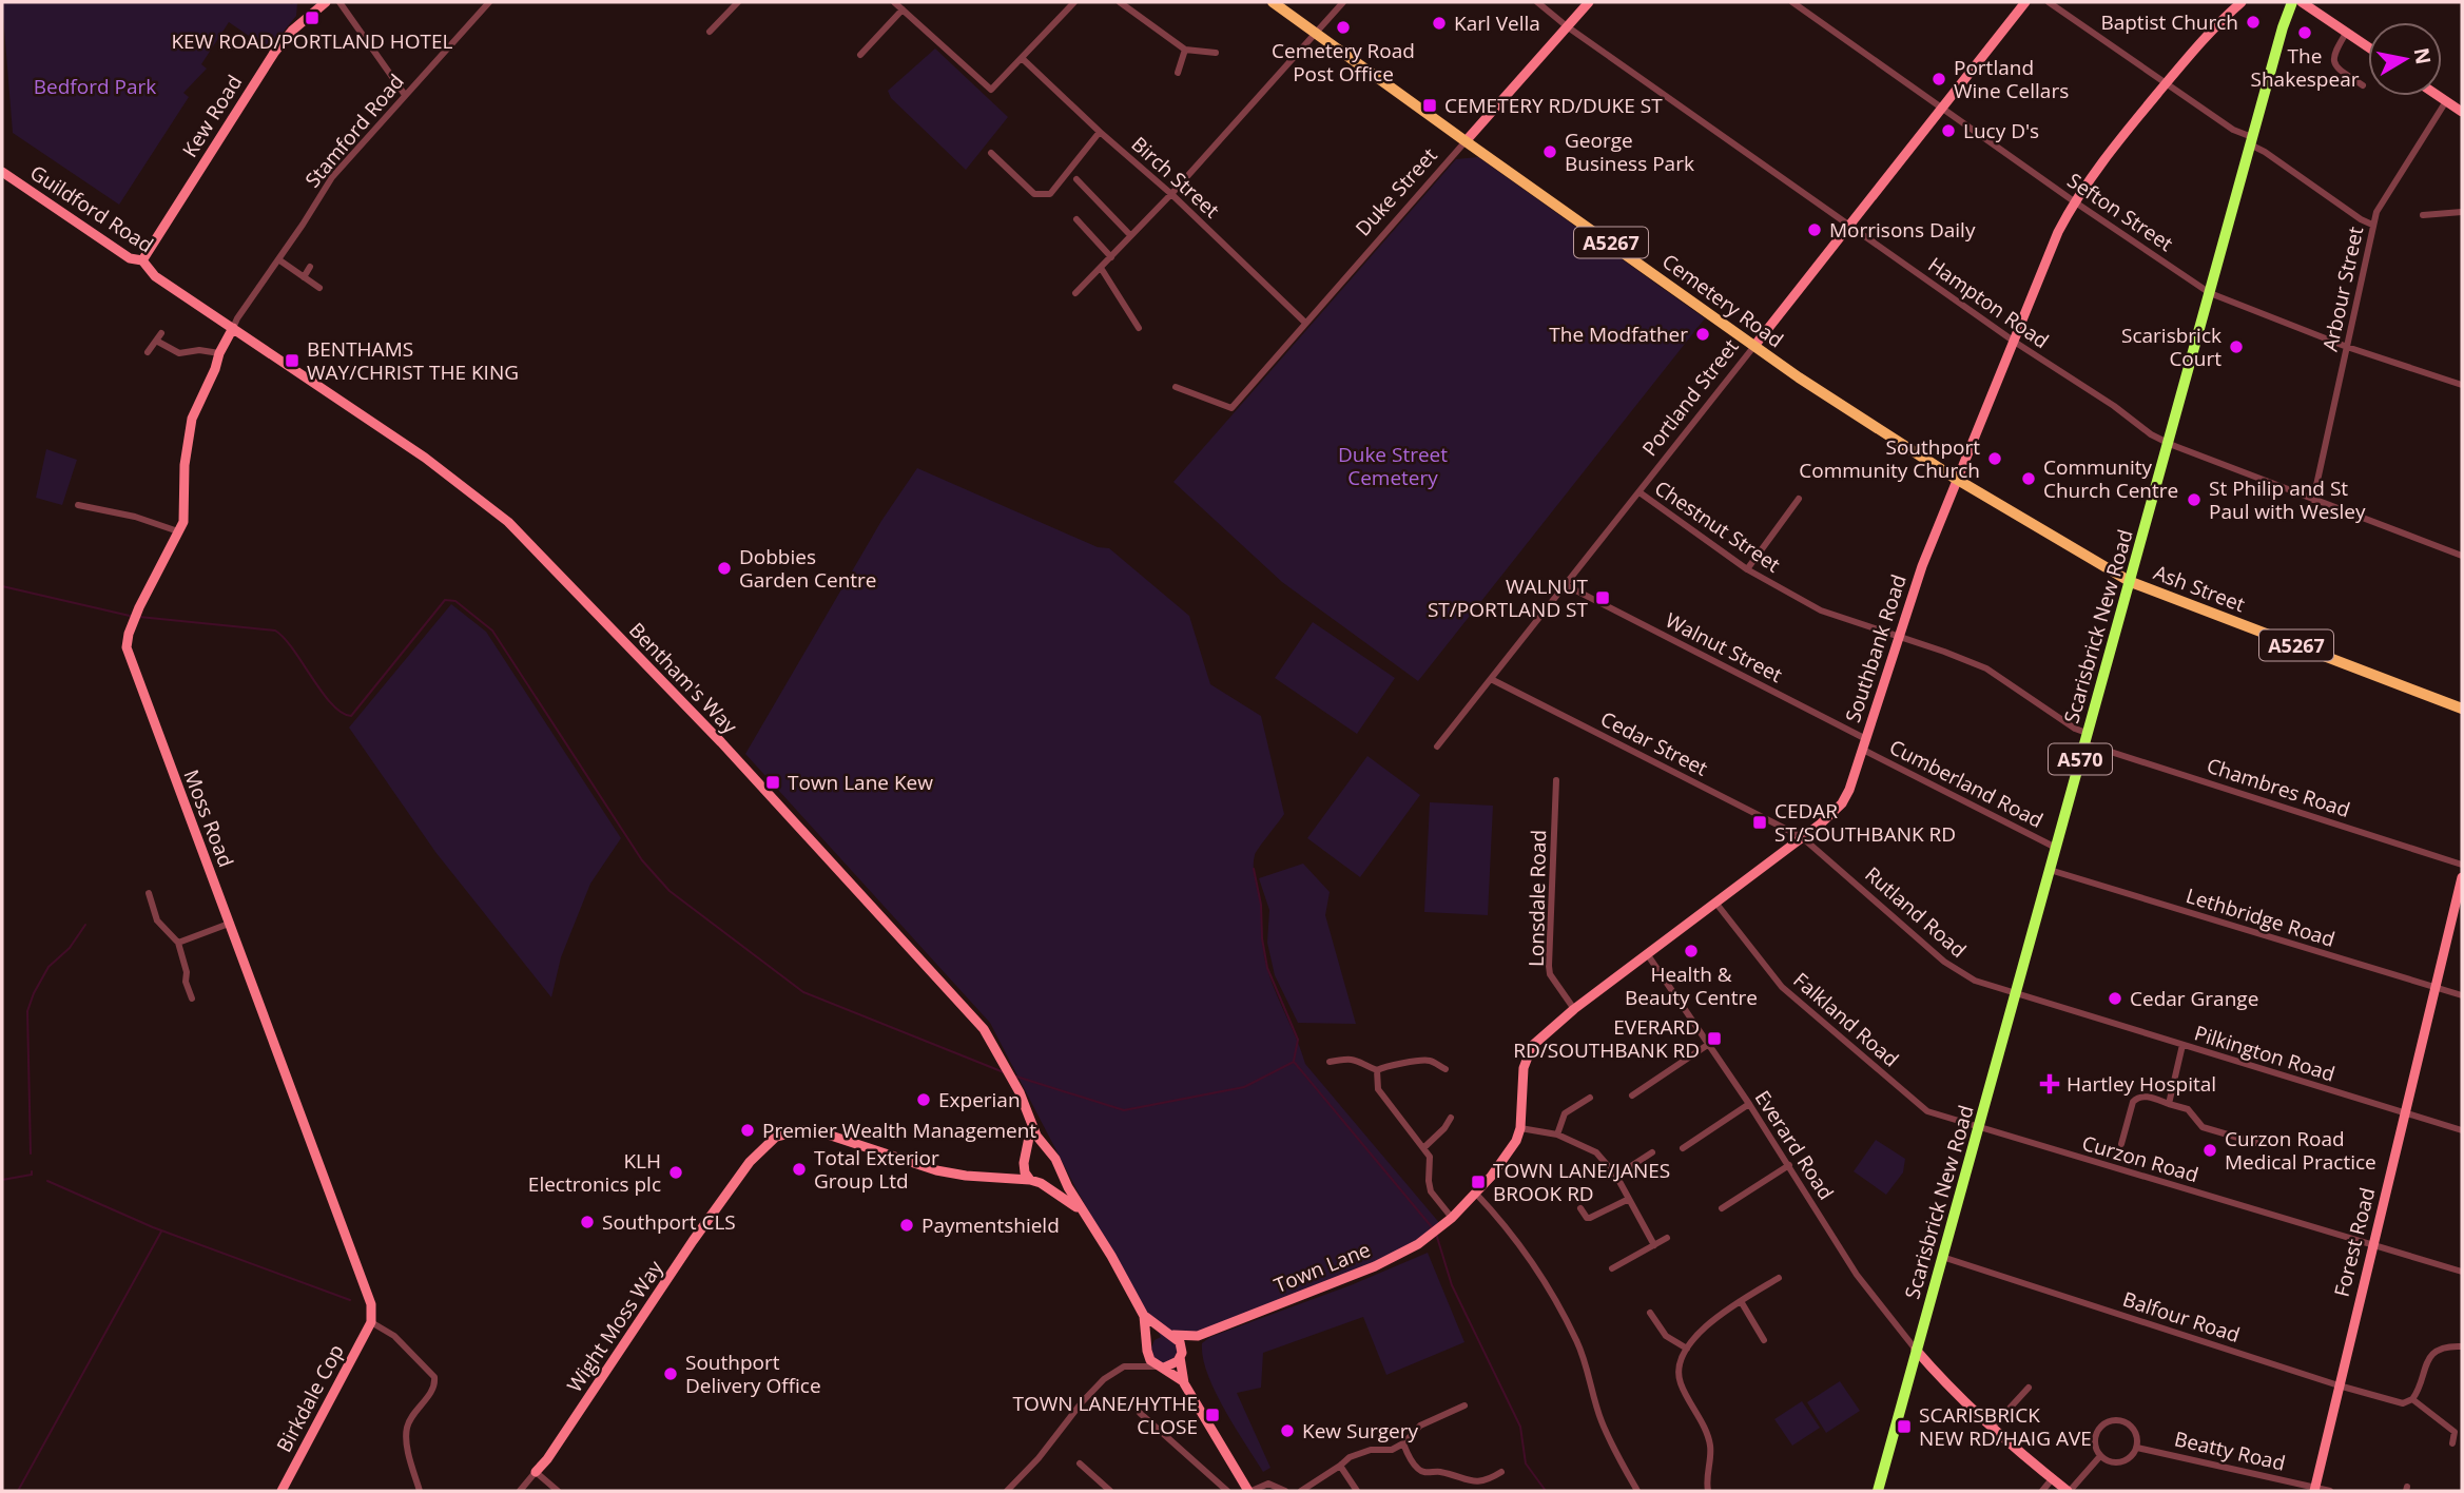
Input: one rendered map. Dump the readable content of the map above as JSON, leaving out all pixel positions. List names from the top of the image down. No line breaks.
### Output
{"streets":{"highway":["Scarisbrick New Road","A570"],"main road":["A5267","Cemetery Road","Ash Street"],"street":["Kew Road","Stamford Road","Birch Street","Duke Street","Guildford Road","Sefton Street","Arbour Street","Hampton Road","Portland Street","Chestnut Street","Walnut Street","Southbank Road","Bentham's Way","Cedar Street","Cumberland Road","Chambres Road","Moss Road","Lonsdale Road","Rutland Road","Lethbridge Road","Falkland Road","Pilkington Road","Everard Road","Curzon Road","Forest Road","Town Lane","Balfour Road","Wight Moss Way","Birkdale Cop","Beatty Road"]},"crossings":[["Kew Road","Guildford Road"],["Stamford Road","Guildford Road"],["Stamford Road","Bentham's Way"],["Stamford Road","Moss Road"],["Birch Street","Duke Street"],["Duke Street","Cemetery Road"],["Duke Street","Hampton Road"],["Guildford Road","Bentham's Way"],["Guildford Road","Moss Road"],["Sefton Street","Arbour Street"],["Sefton Street","Portland Street"],["Sefton Street","Scarisbrick New Road"],["Sefton Street","Southbank Road"],["Arbour Street","Hampton Road"],["Cemetery Road","Portland Street"],["Cemetery Road","Ash Street"],["Cemetery Road","Scarisbrick New Road"],["Cemetery Road","Southbank Road"],["Hampton Road","Portland Street"],["Hampton Road","Scarisbrick New Road"],["Hampton Road","Southbank Road"],["Portland Street","Chestnut Street"],["Portland Street","Walnut Street"],["Portland Street","Cedar Street"],["Chestnut Street","Scarisbrick New Road"],["Chestnut Street","Southbank Road"],["Chestnut Street","Chambres Road"],["Ash Street","Scarisbrick New Road"],["Scarisbrick New Road","Cumberland Road"],["Scarisbrick New Road","Chambres Road"],["Scarisbrick New Road","Rutland Road"],["Scarisbrick New Road","Lethbridge Road"],["Scarisbrick New Road","Falkland Road"],["Scarisbrick New Road","Pilkington Road"],["Scarisbrick New Road","Everard Road"],["Scarisbrick New Road","Curzon Road"],["Scarisbrick New Road","Balfour Road"],["Walnut Street","Southbank Road"],["Walnut Street","Cumberland Road"],["Southbank Road","Cedar Street"],["Southbank Road","Cumberland Road"],["Southbank Road","Lonsdale Road"],["Southbank Road","Rutland Road"],["Southbank Road","Falkland Road"],["Southbank Road","Everard Road"],["Southbank Road","Town Lane"],["Bentham's Way","Moss Road"],["Bentham's Way","Wight Moss Way"],["Cedar Street","Rutland Road"],["Moss Road","Birkdale Cop"],["Rutland Road","Pilkington Road"],["Lethbridge Road","Forest Road"],["Falkland Road","Curzon Road"],["Pilkington Road","Forest Road"],["Curzon Road","Forest Road"],["Forest Road","Balfour Road"],["Forest Road","Beatty Road"]],"parks":["Bedford Park","Duke Street Cemetery"],"places":{"transit":["KEW ROAD/PORTLAND HOTEL","CEMETERY RD/DUKE ST","BENTHAMS WAY/CHRIST THE KING","WALNUT ST/PORTLAND ST","Town Lane Kew","CEDAR ST/SOUTHBANK RD","EVERARD RD/SOUTHBANK RD","TOWN LANE/JANES BROOK RD","TOWN LANE/HYTHE CLOSE","SCARISBRICK NEW RD/HAIG AVE"],"other":["Baptist Church","Karl Vella","Cemetery Road Post Office","The Shakespear","Portland Wine Cellars","Lucy D's","George Business Park","Morrisons Daily","The Modfather","Scarisbrick Court","Southport Community Church","Community Church Centre","St Philip and St Paul with Wesley","Dobbies Garden Centre","Health & Beauty Centre","Cedar Grange","Experian","Premier Wealth Management","Curzon Road Medical Practice","Total Exterior Group Ltd","KLH Electronics plc","Southport CLS","Paymentshield","Southport Delivery Office","Kew Surgery"],"health":["Hartley Hospital"]},"north":"right"}
